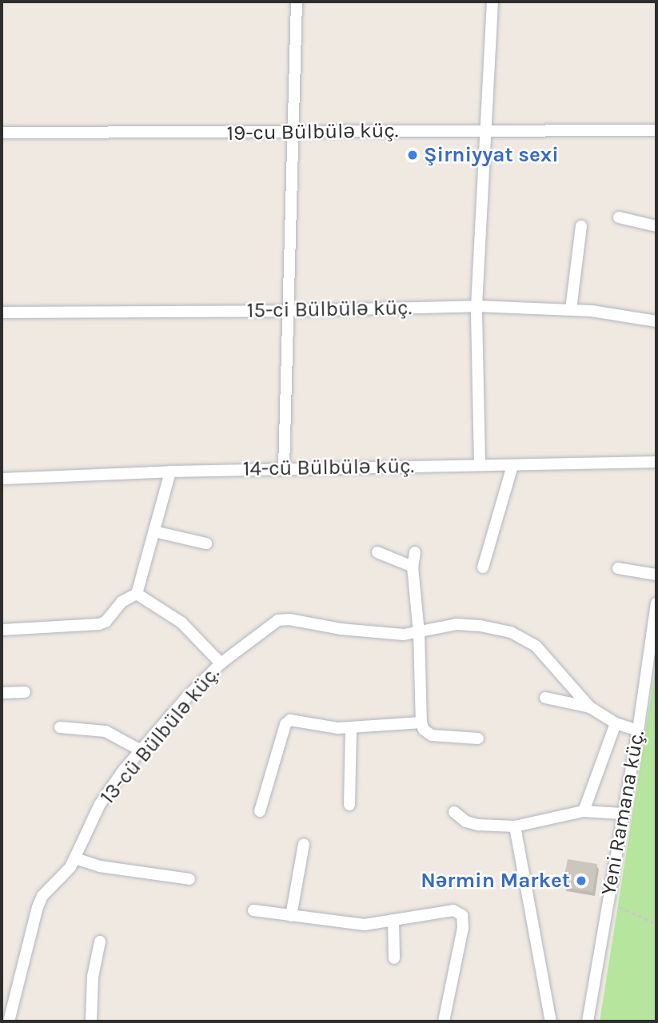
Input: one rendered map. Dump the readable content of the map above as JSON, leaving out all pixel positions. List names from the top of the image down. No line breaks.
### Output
{"streets":{"street":["19-cu Bülbülə küç.","15-ci Bülbülə küç.","14-cü Bülbülə küç.","13-cü Bülbülə küç.","Yeni Ramana küç."]},"crossings":[["13-cü Bülbülə küç.","Yeni Ramana küç."]],"places":["Şirniyyat sexi","Nərmin Market"]}
